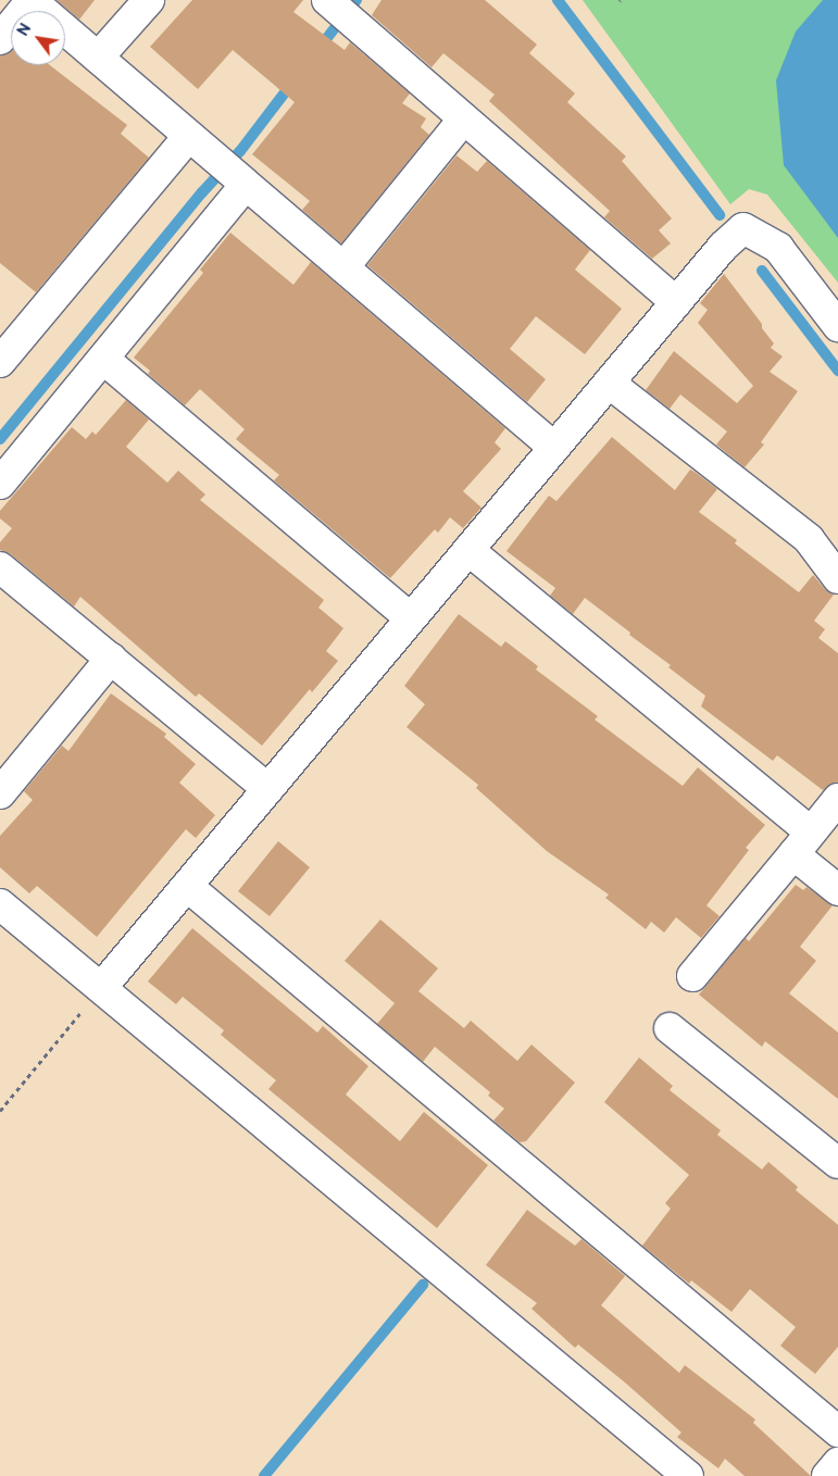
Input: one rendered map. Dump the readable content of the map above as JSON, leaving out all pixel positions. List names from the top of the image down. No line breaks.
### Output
{"north":"top left"}
